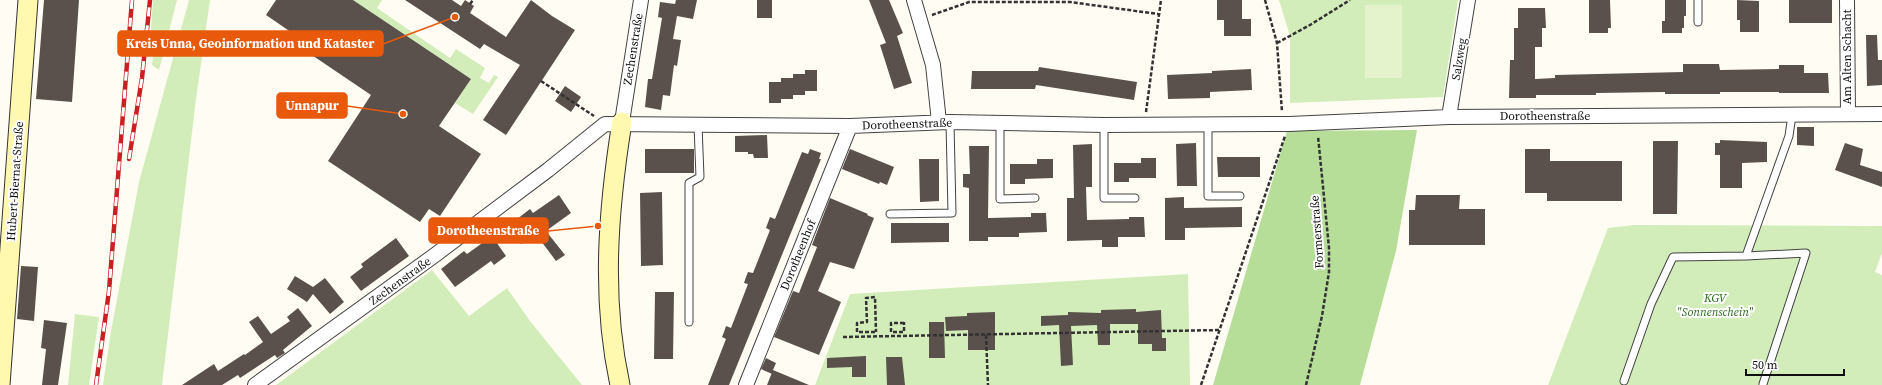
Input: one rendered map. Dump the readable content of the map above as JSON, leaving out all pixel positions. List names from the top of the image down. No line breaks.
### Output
{"streets":{"street":["Zechenstraße","Am Alten Schacht","Salzweg","Dorotheenstraße","Hubert-Biernat-Straße","Dorotheenhof"],"path":["Formerstraße"]},"crossings":[["Zechenstraße","Dorotheenstraße"],["Am Alten Schacht","Dorotheenstraße"],["Salzweg","Dorotheenstraße"],["Dorotheenstraße","Formerstraße"],["Dorotheenstraße","Dorotheenhof"]],"parks":["KGV \"Sonnenschein\""],"places":["Kreis Unna, Geoinformation und Kataster","Unnapur","Dorotheenstraße"],"scale_bar":"50 m"}
